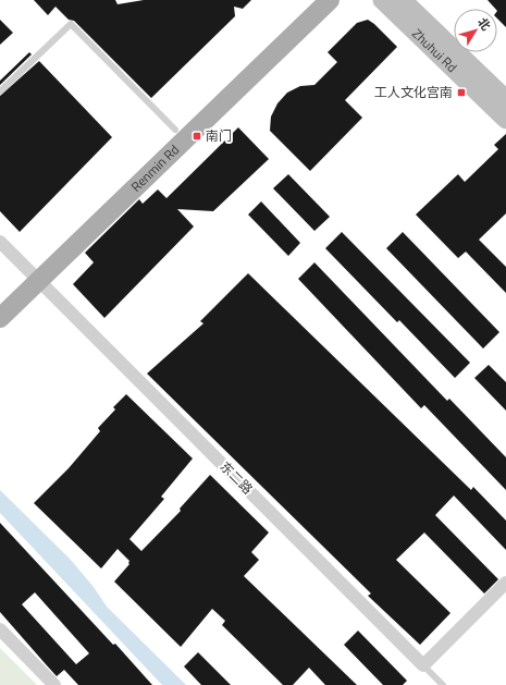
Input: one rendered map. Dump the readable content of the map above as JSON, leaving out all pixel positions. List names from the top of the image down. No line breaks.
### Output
{"streets":{"main road":["Zhuhui Rd","Renmin Rd"],"street":["东二路"]},"crossings":[["Renmin Rd","东二路"]],"places":{"transit":["工人文化宫南","南门"]},"north":"top right"}
